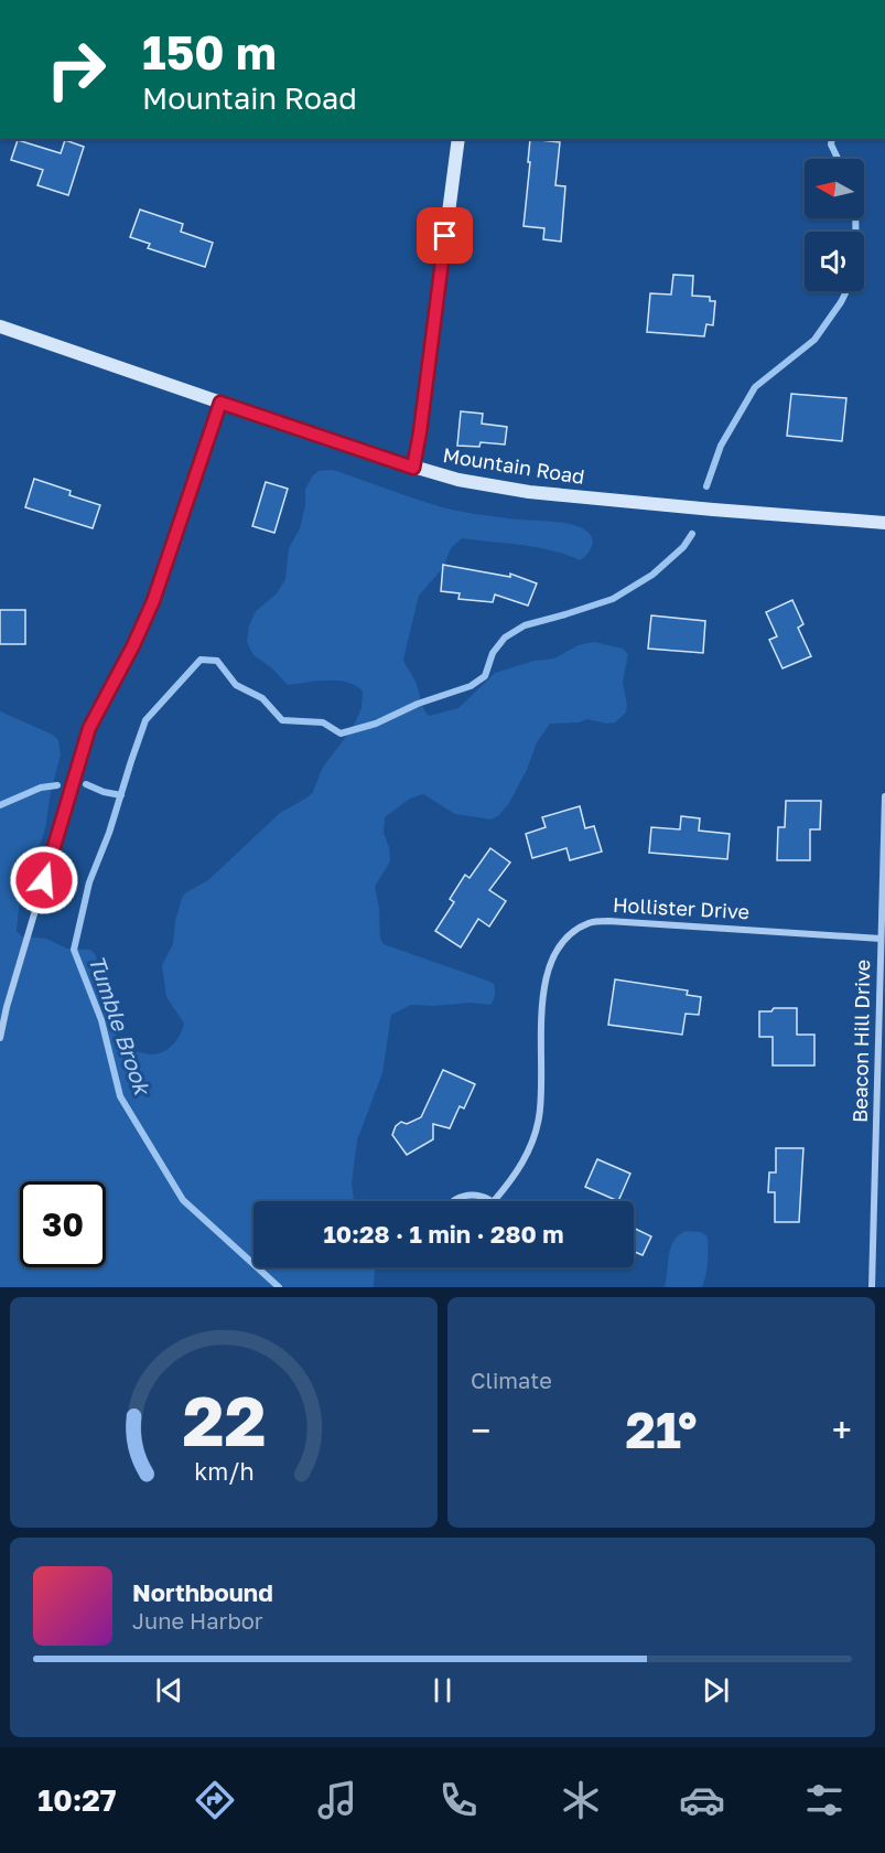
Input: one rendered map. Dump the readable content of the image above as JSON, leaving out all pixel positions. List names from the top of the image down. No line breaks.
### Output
{"streets":{"main road":["Mountain Road"],"street":["Hollister Drive","Beacon Hill Drive"]},"crossings":[["Hollister Drive","Beacon Hill Drive"]],"water":["Tumble Brook"],"north":"left","page":{"turn":["150 m","Mountain Road"],"limit":"30","trip":"10:28 · 1 min · 280 m","tile":"Climate","heat":["−","21°","+"],"song":["Northbound","June Harbor"],"tabs":"10:27","gauge":["22","km/h"]}}
